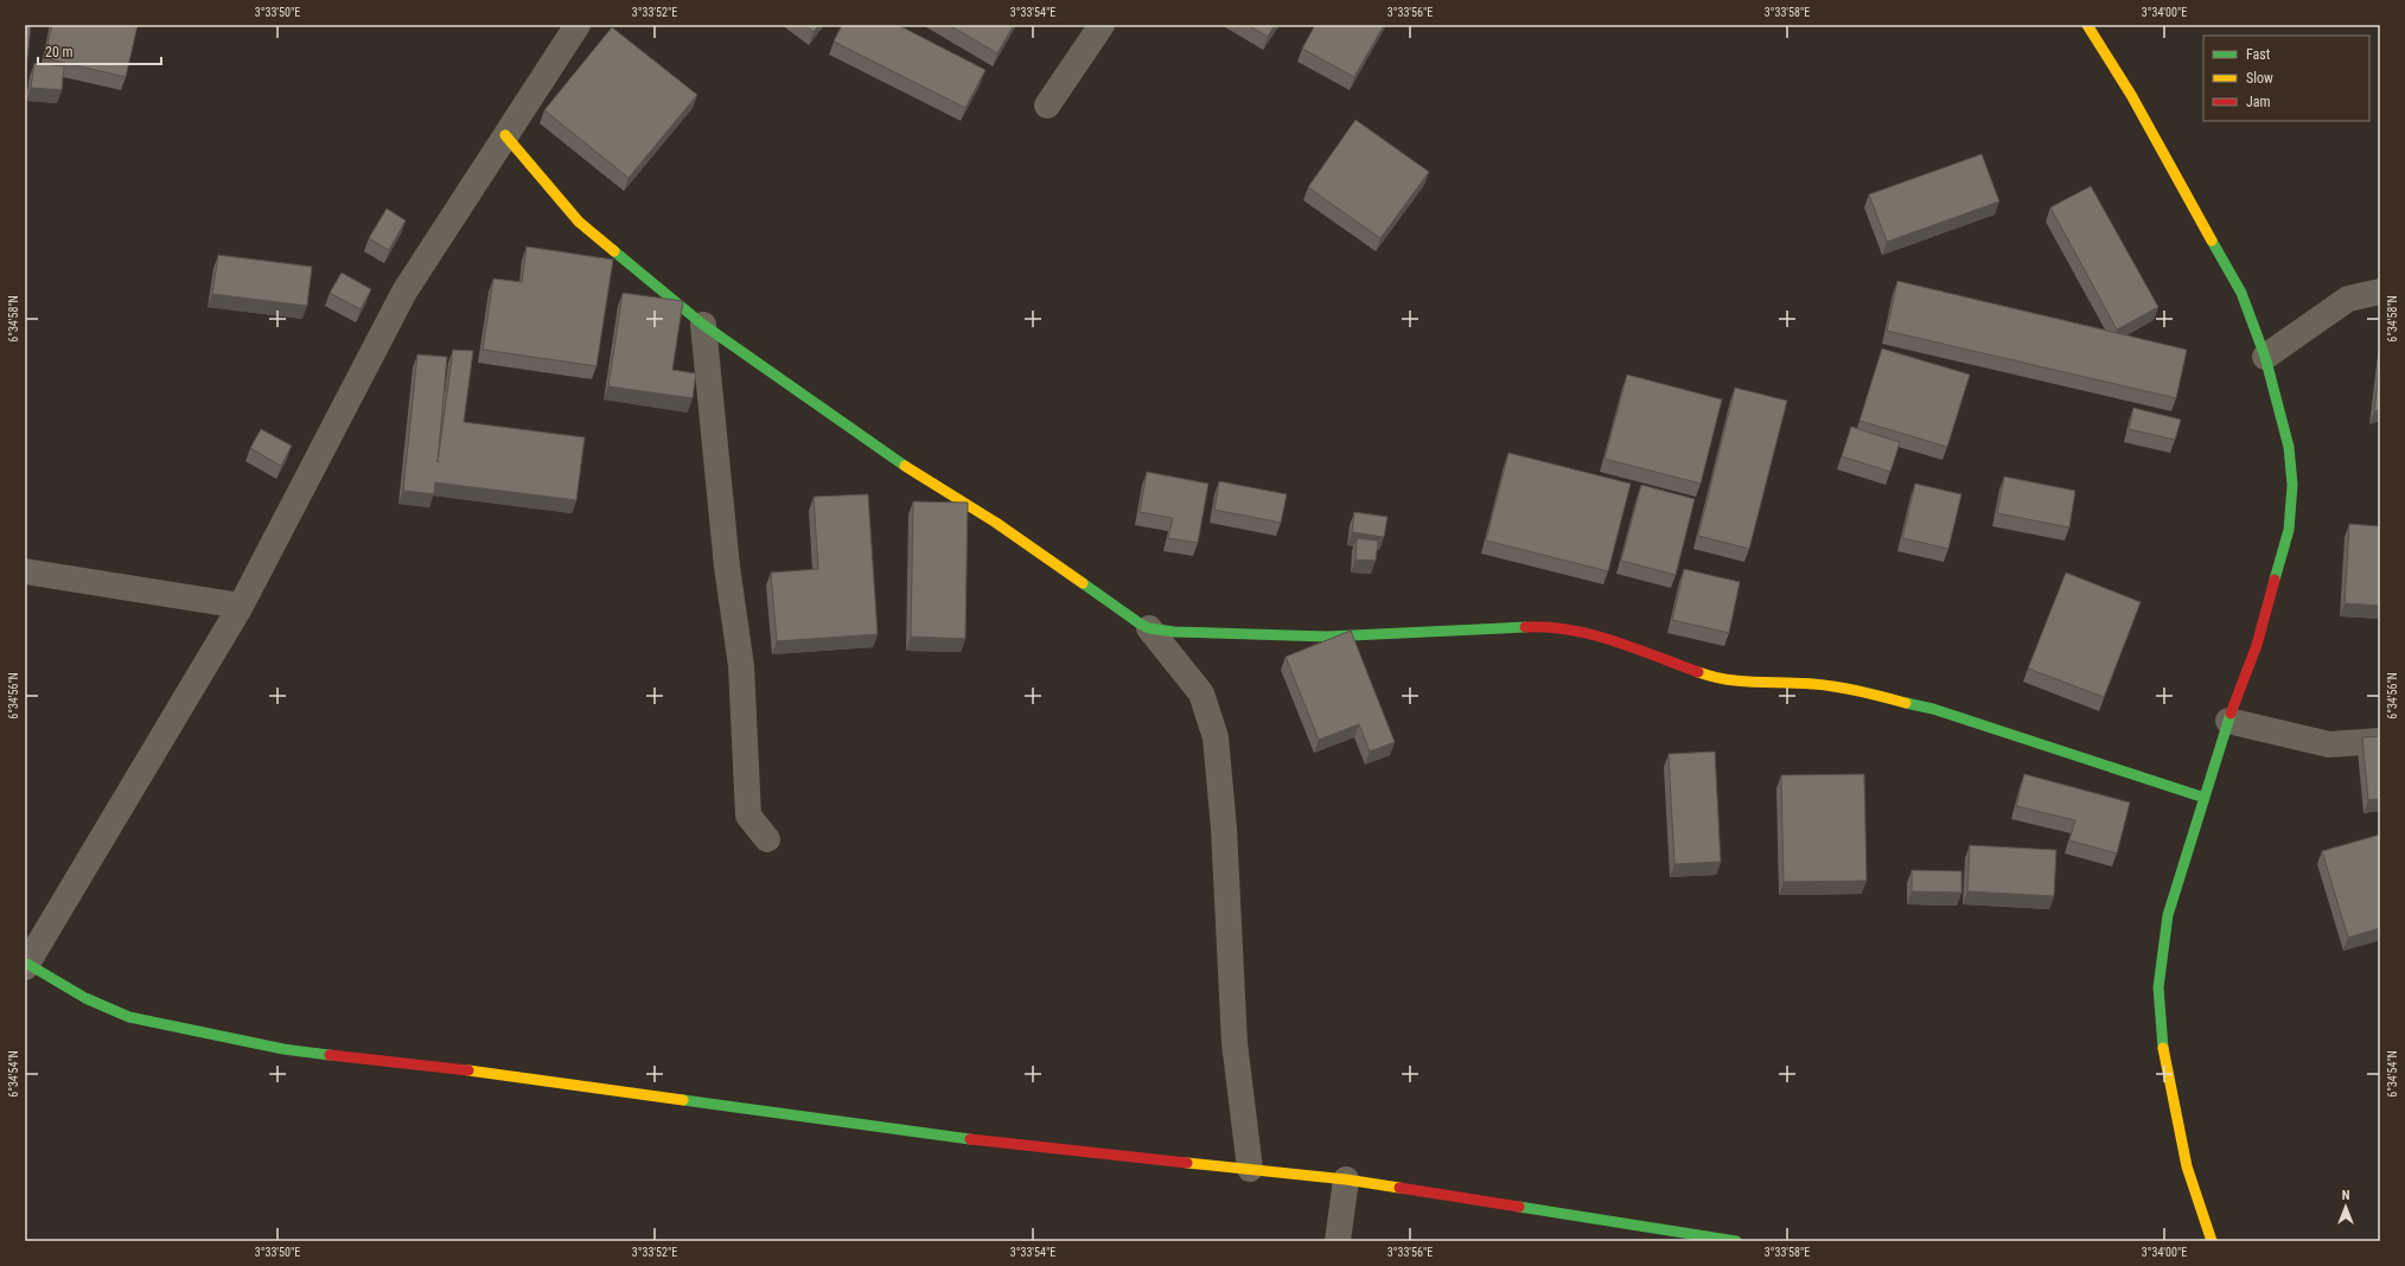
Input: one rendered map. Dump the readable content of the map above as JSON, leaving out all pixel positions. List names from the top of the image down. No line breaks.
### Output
{"legend":["Fast","Slow","Jam"],"scale_bar":"20 m","north":"top","coordinates":["3°33'50\"E","3°33'52\"E","3°33'54\"E","3°33'56\"E","3°33'58\"E","3°34'00\"E","6°34'58\"N","6°34'56\"N","6°34'54\"N"]}
